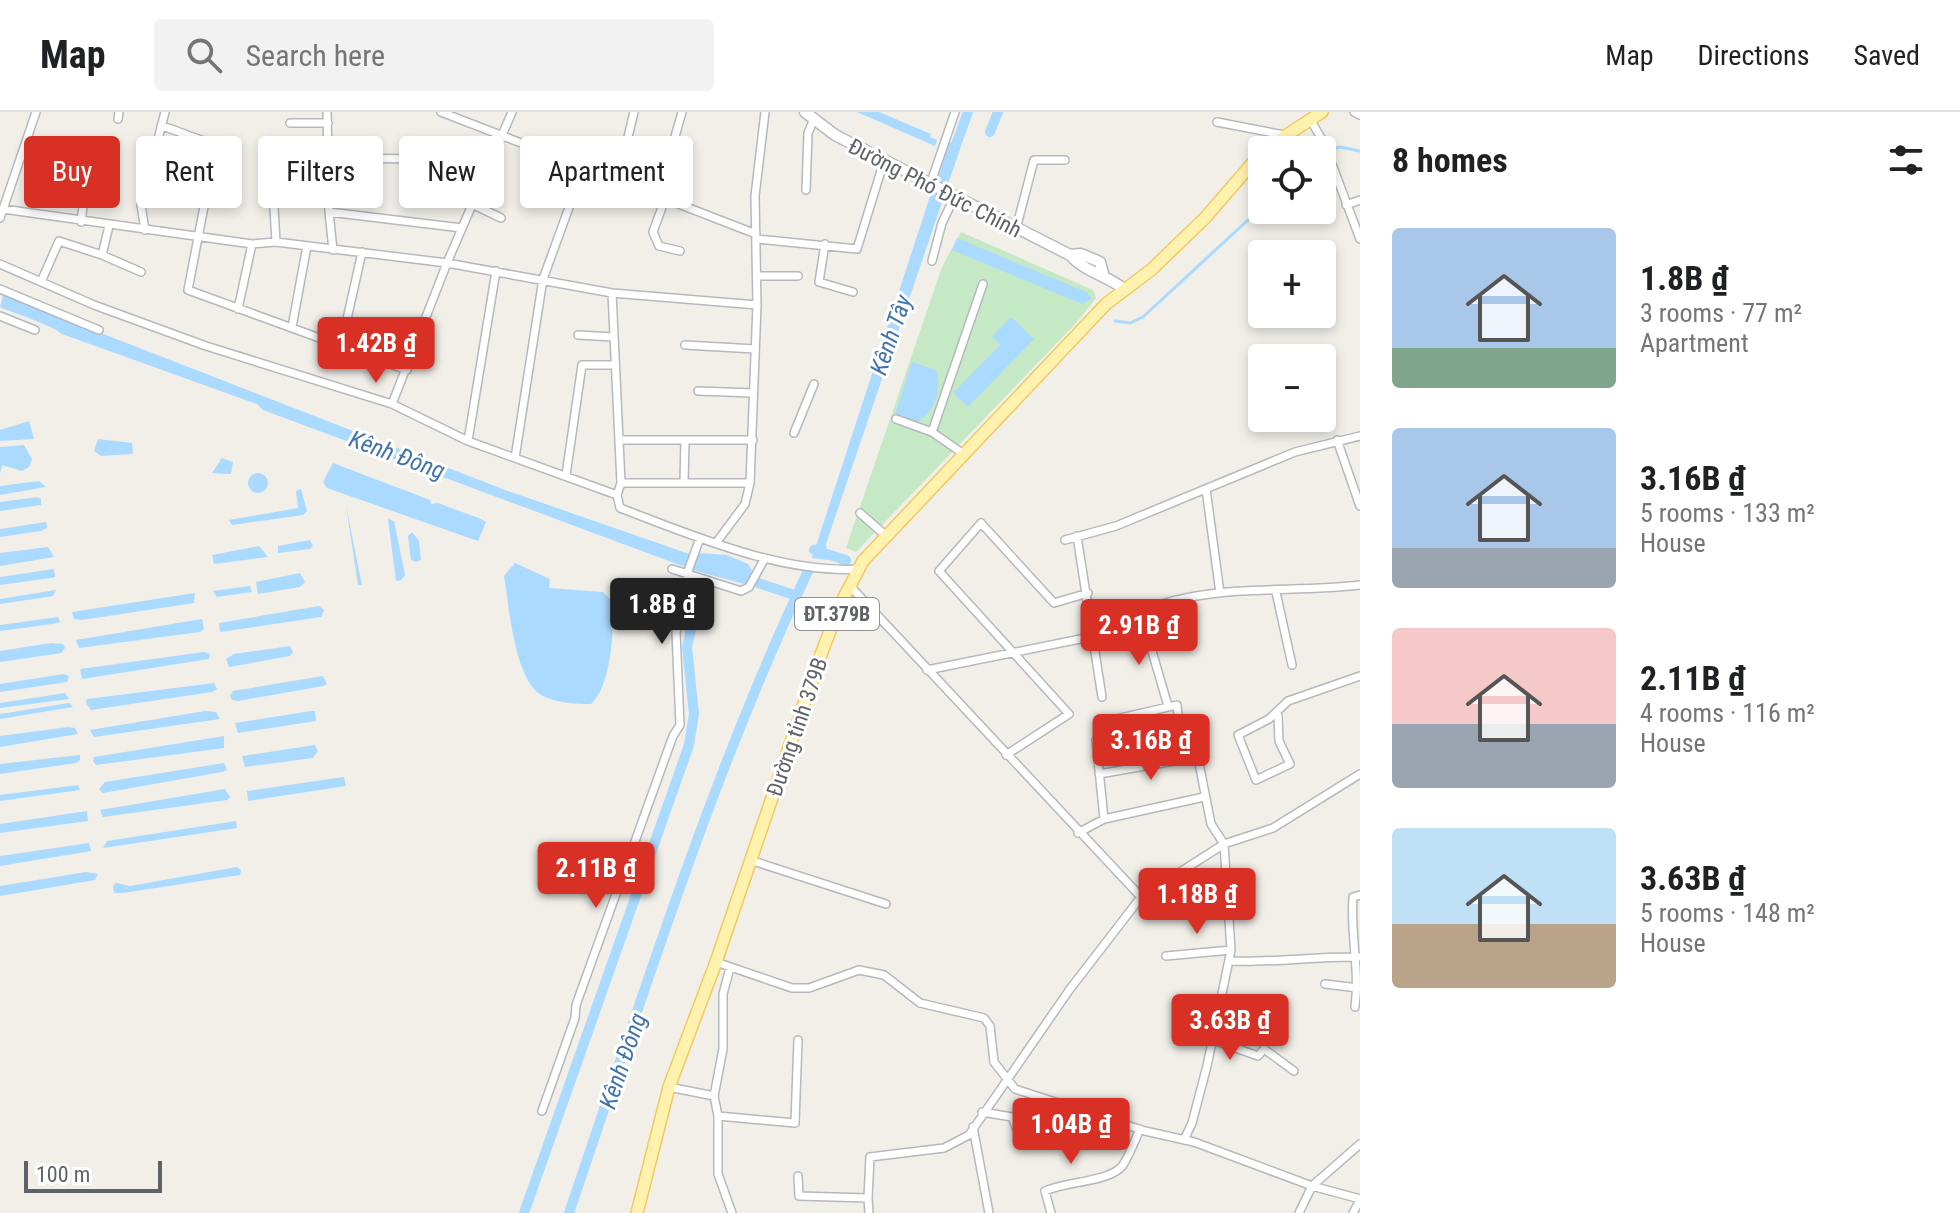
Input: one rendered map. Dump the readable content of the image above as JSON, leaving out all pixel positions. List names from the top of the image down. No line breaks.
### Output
{"streets":{"main road":["Đường Phó Đức Chính","ĐT.379B","Đường tỉnh 379B"]},"crossings":[["Đường Phó Đức Chính","Đường tỉnh 379B"]],"water":["Kênh Tây","Kênh Đông"],"scale_bar":"100 m","page":{"header":"Map","search":"Search here","nav":["Map","Directions","Saved"],"heading":"8 homes","map_buttons":["+","−"],"chip":["Buy","Rent","Filters","New","Apartment"],"list":[{"name":"1.8B ₫","note":"3 rooms · 77 m² · Apartment"},{"name":"3.16B ₫","note":"5 rooms · 133 m² · House"},{"name":"2.11B ₫","note":"4 rooms · 116 m² · House"},{"name":"3.63B ₫","note":"5 rooms · 148 m² · House"}],"price":["1.42B ₫","1.8B ₫","2.91B ₫","3.16B ₫","2.11B ₫","1.18B ₫","3.63B ₫","1.04B ₫"],"scale":"100 m"}}
